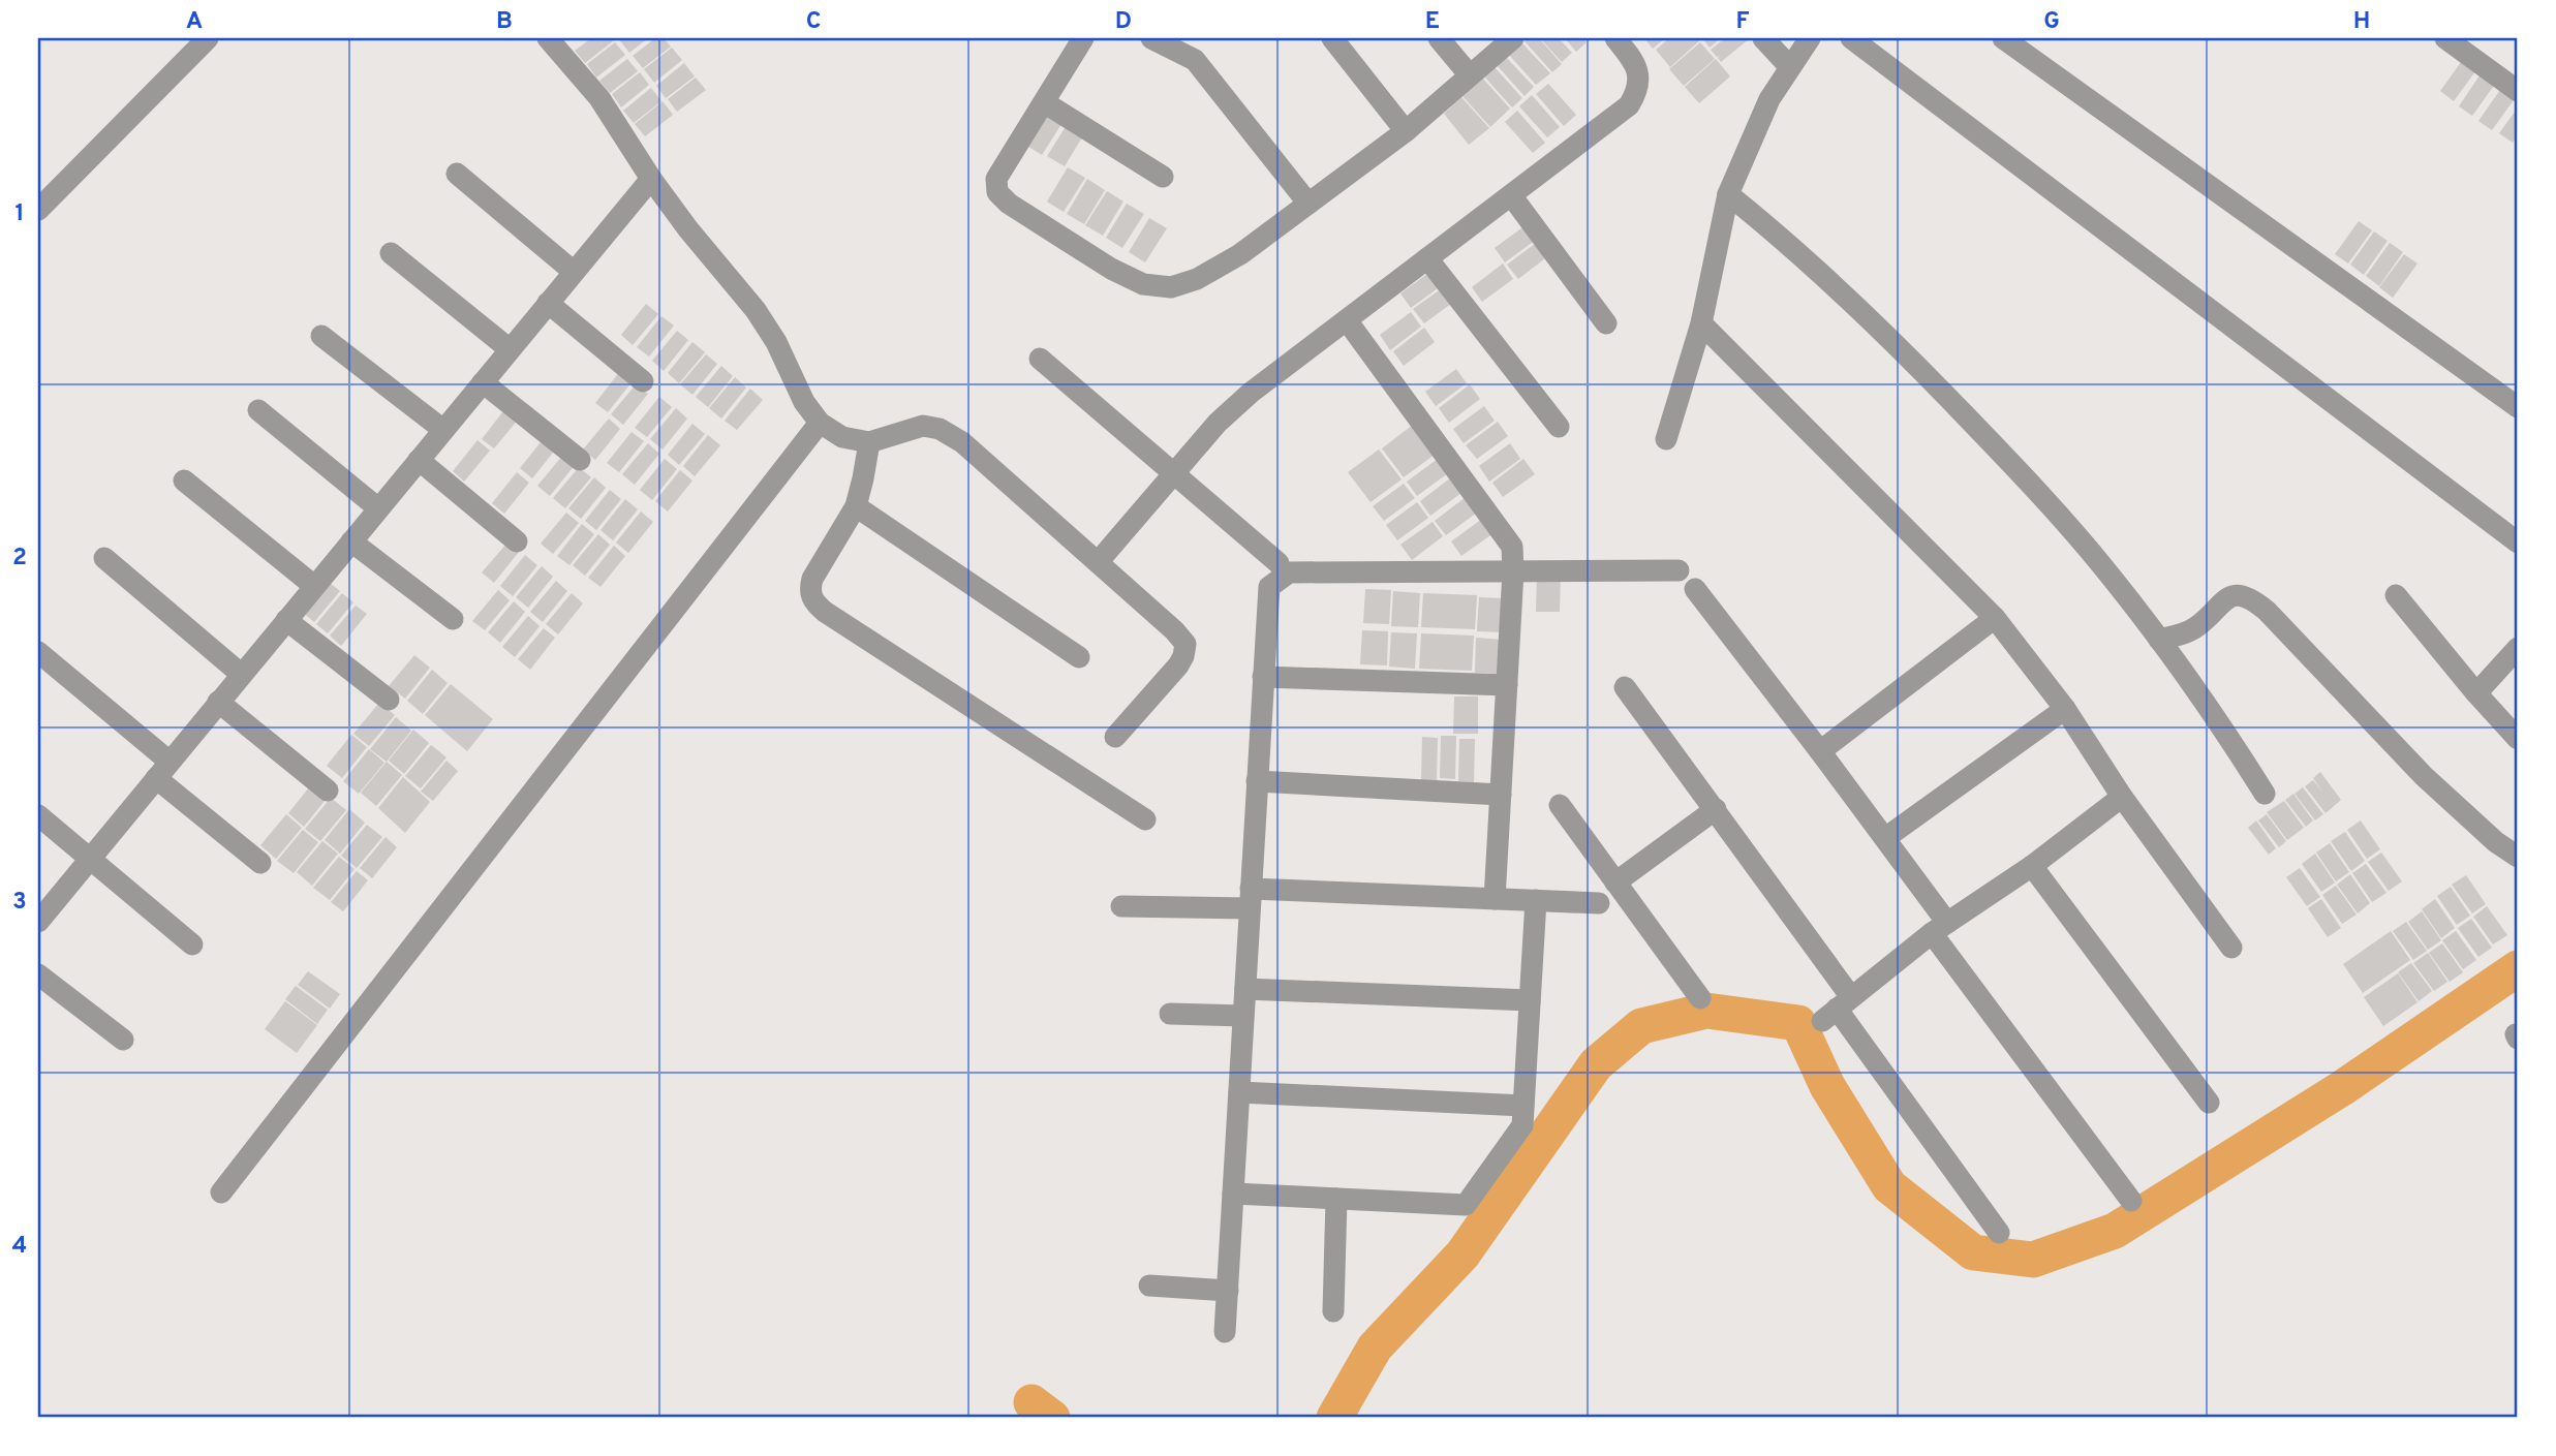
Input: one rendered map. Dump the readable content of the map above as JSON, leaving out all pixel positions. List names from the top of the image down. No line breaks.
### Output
{"grid":{"columns":["A","B","C","D","E","F","G","H"],"rows":["1","2","3","4"]}}
